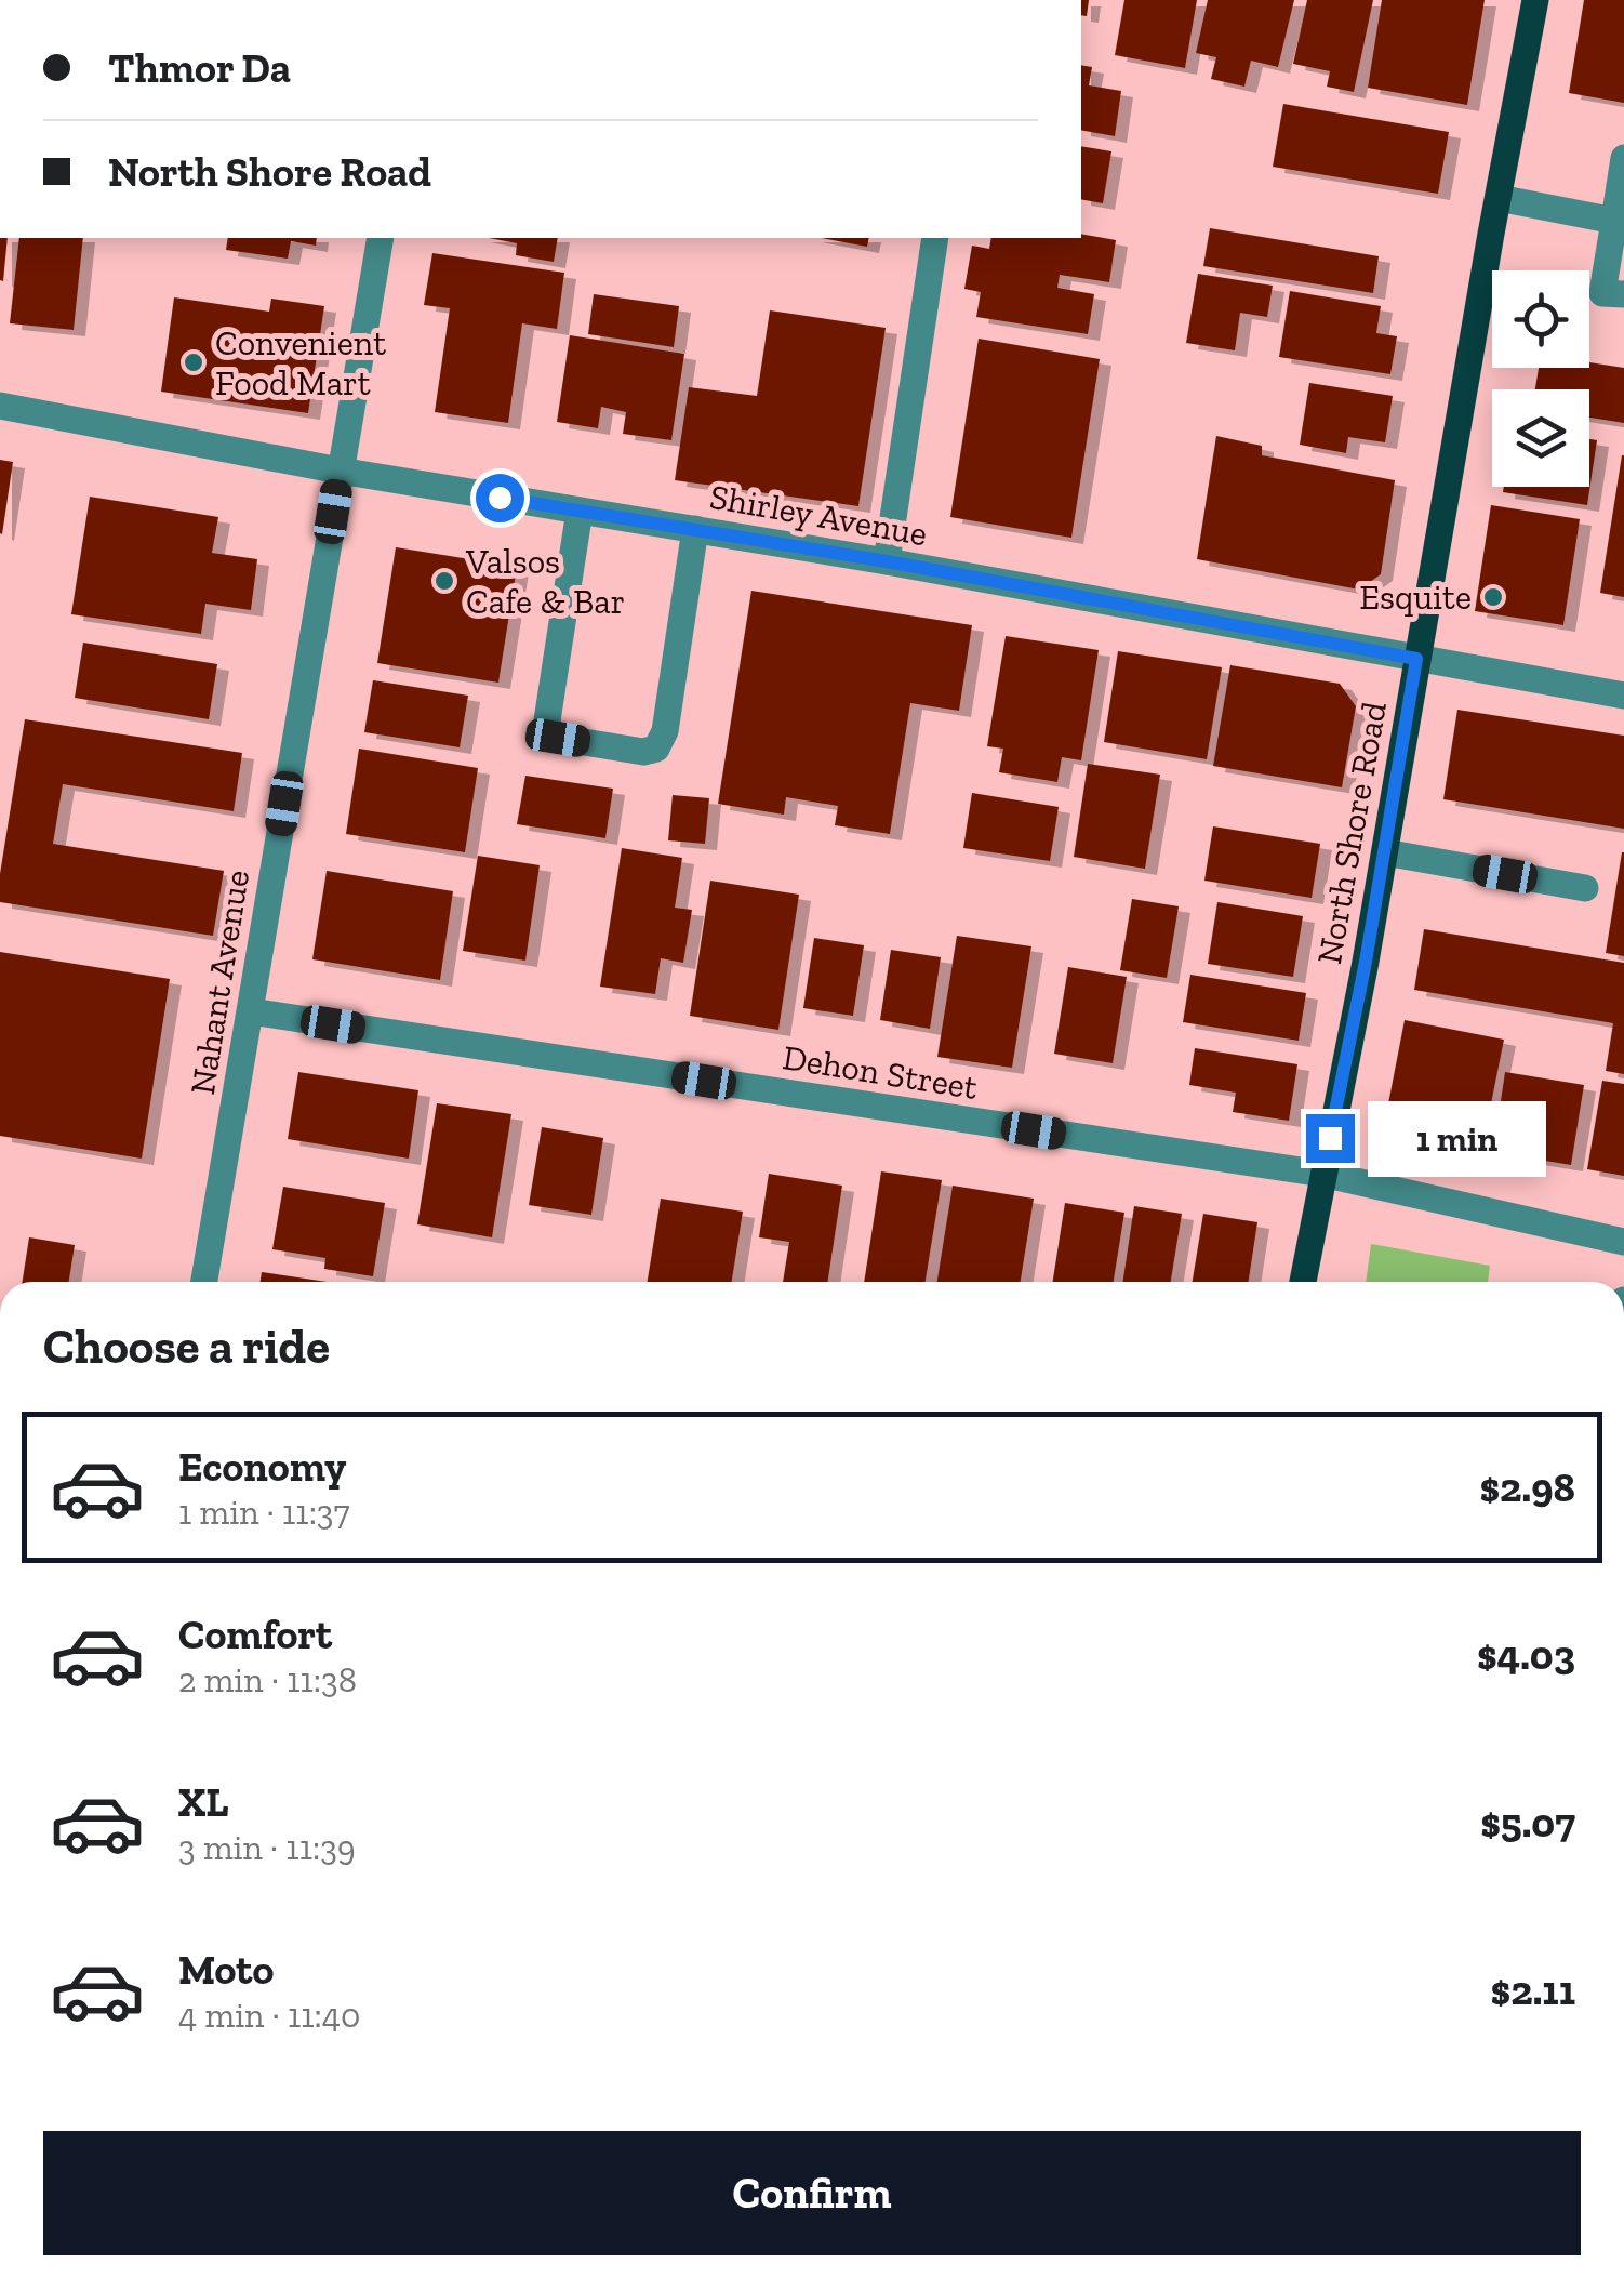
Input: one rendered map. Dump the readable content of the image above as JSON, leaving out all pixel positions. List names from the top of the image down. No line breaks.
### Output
{"streets":{"main road":["North Shore Road"],"street":["Shirley Avenue","Nahant Avenue","Dehon Street"]},"crossings":[["Shirley Avenue","North Shore Road"],["Shirley Avenue","Nahant Avenue"],["North Shore Road","Dehon Street"],["Nahant Avenue","Dehon Street"]],"places":["Convenient Food Mart","Valsos Cafe & Bar","Esquite"],"page":{"banner":["Thmor Da","North Shore Road"],"bubble":"1 min","heading":"Choose a ride","list":[{"name":"Economy","note":"1 min · 11:37","value":"$2.98"},{"name":"Comfort","note":"2 min · 11:38","value":"$4.03"},{"name":"XL","note":"3 min · 11:39","value":"$5.07"},{"name":"Moto","note":"4 min · 11:40","value":"$2.11"}],"buttons":"Confirm"}}
